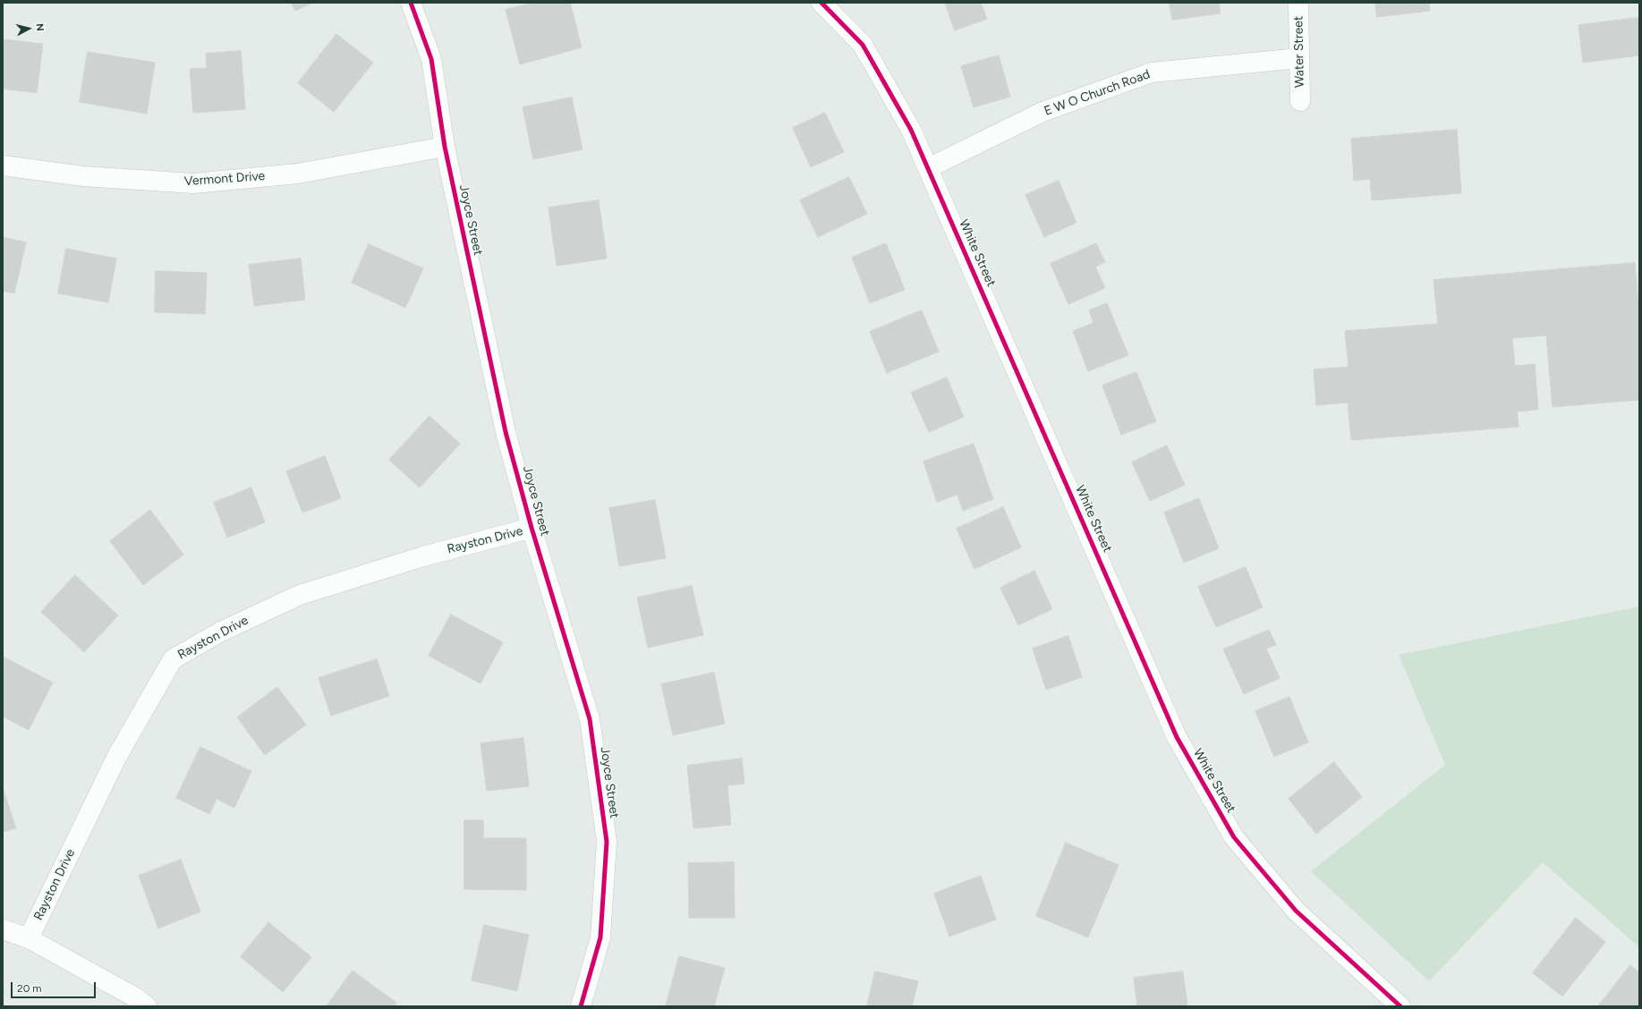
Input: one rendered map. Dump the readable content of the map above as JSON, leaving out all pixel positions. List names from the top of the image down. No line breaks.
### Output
{"streets":{"street":["Water Street","E W O Church Road","Vermont Drive","Joyce Street","White Street","Rayston Drive"]},"crossings":[["Water Street","E W O Church Road"],["E W O Church Road","White Street"],["Vermont Drive","Joyce Street"],["Joyce Street","Rayston Drive"]],"scale_bar":"20 m","north":"right"}
